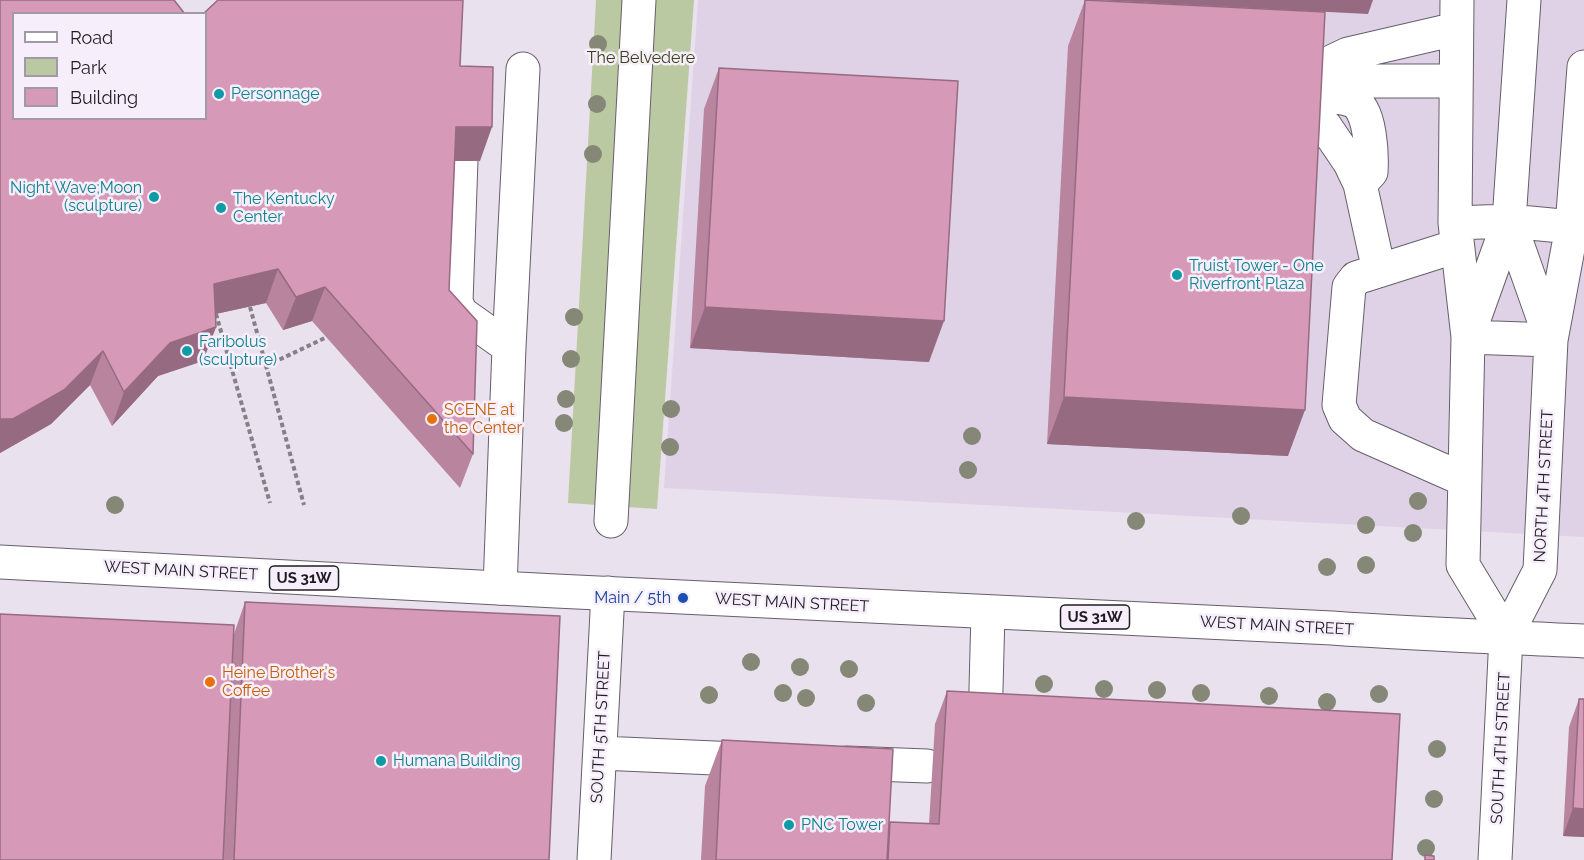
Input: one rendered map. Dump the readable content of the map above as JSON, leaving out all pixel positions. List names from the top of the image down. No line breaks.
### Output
{"streets":{"street":["NORTH 4TH STREET","WEST MAIN STREET","US 31W","SOUTH 5TH STREET","SOUTH 4TH STREET"]},"crossings":[["NORTH 4TH STREET","WEST MAIN STREET"],["NORTH 4TH STREET","SOUTH 4TH STREET"],["WEST MAIN STREET","SOUTH 5TH STREET"],["WEST MAIN STREET","SOUTH 4TH STREET"]],"parks":["The Belvedere"],"places":["Personnage","Night Wave;Moon (sculpture)","The Kentucky Center","Truist Tower - One Riverfront Plaza","Faribolus (sculpture)","SCENE at the Center","Main / 5th","Heine Brother's Coffee","Humana Building","PNC Tower"],"legend":["Road","Park","Building"]}
